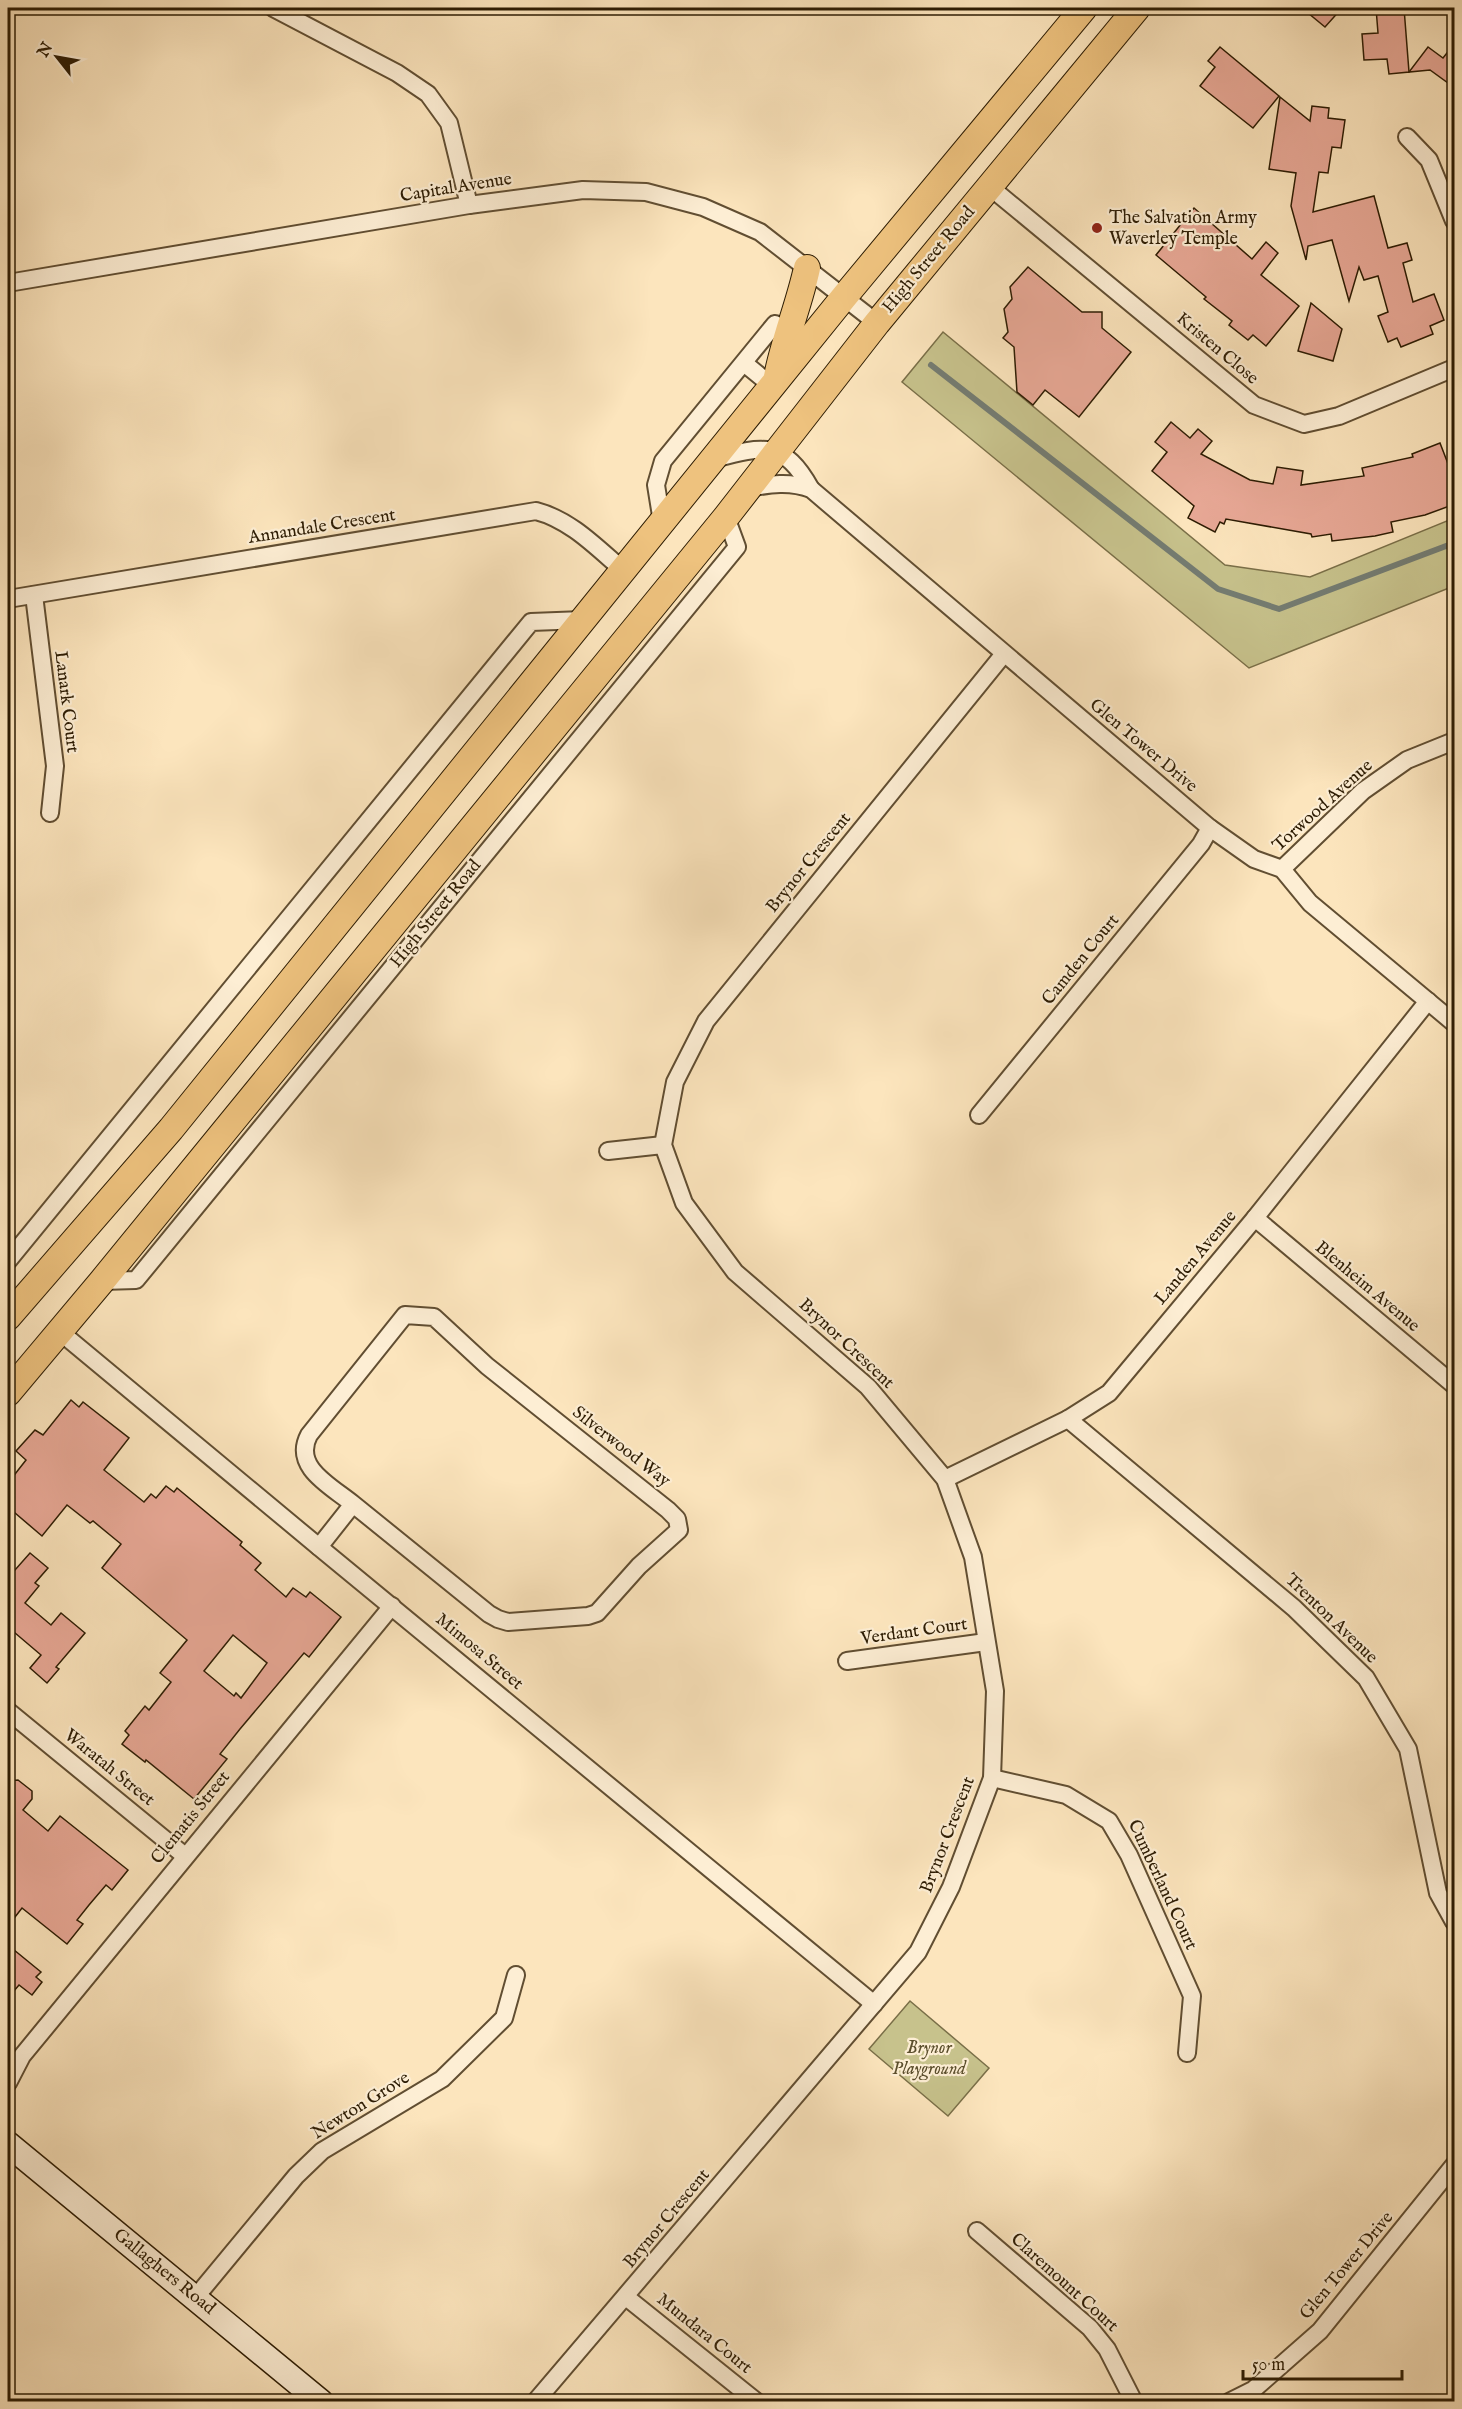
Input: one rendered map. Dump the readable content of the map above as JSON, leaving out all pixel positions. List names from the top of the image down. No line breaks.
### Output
{"streets":{"main road":["High Street Road"],"street":["Capital Avenue","Kristen Close","Annandale Crescent","Lanark Court","Glen Tower Drive","Torwood Avenue","Brynor Crescent","Camden Court","Landen Avenue","Blenheim Avenue","Silverwood Way","Trenton Avenue","Verdant Court","Mimosa Street","Waratah Street","Clematis Street","Cumberland Court","Newton Grove","Gallaghers Road","Claremount Court","Mundara Court"]},"crossings":[["Capital Avenue","High Street Road"],["High Street Road","Kristen Close"],["High Street Road","Glen Tower Drive"],["High Street Road","Mimosa Street"],["Annandale Crescent","Lanark Court"],["Glen Tower Drive","Torwood Avenue"],["Glen Tower Drive","Brynor Crescent"],["Glen Tower Drive","Camden Court"],["Brynor Crescent","Landen Avenue"],["Brynor Crescent","Verdant Court"],["Brynor Crescent","Mimosa Street"],["Brynor Crescent","Cumberland Court"],["Brynor Crescent","Mundara Court"],["Landen Avenue","Blenheim Avenue"],["Landen Avenue","Trenton Avenue"],["Mimosa Street","Clematis Street"],["Waratah Street","Clematis Street"],["Newton Grove","Gallaghers Road"]],"parks":["Brynor Playground"],"places":["The Salvation Army Waverley Temple"],"scale_bar":"50 m","north":"top left"}
